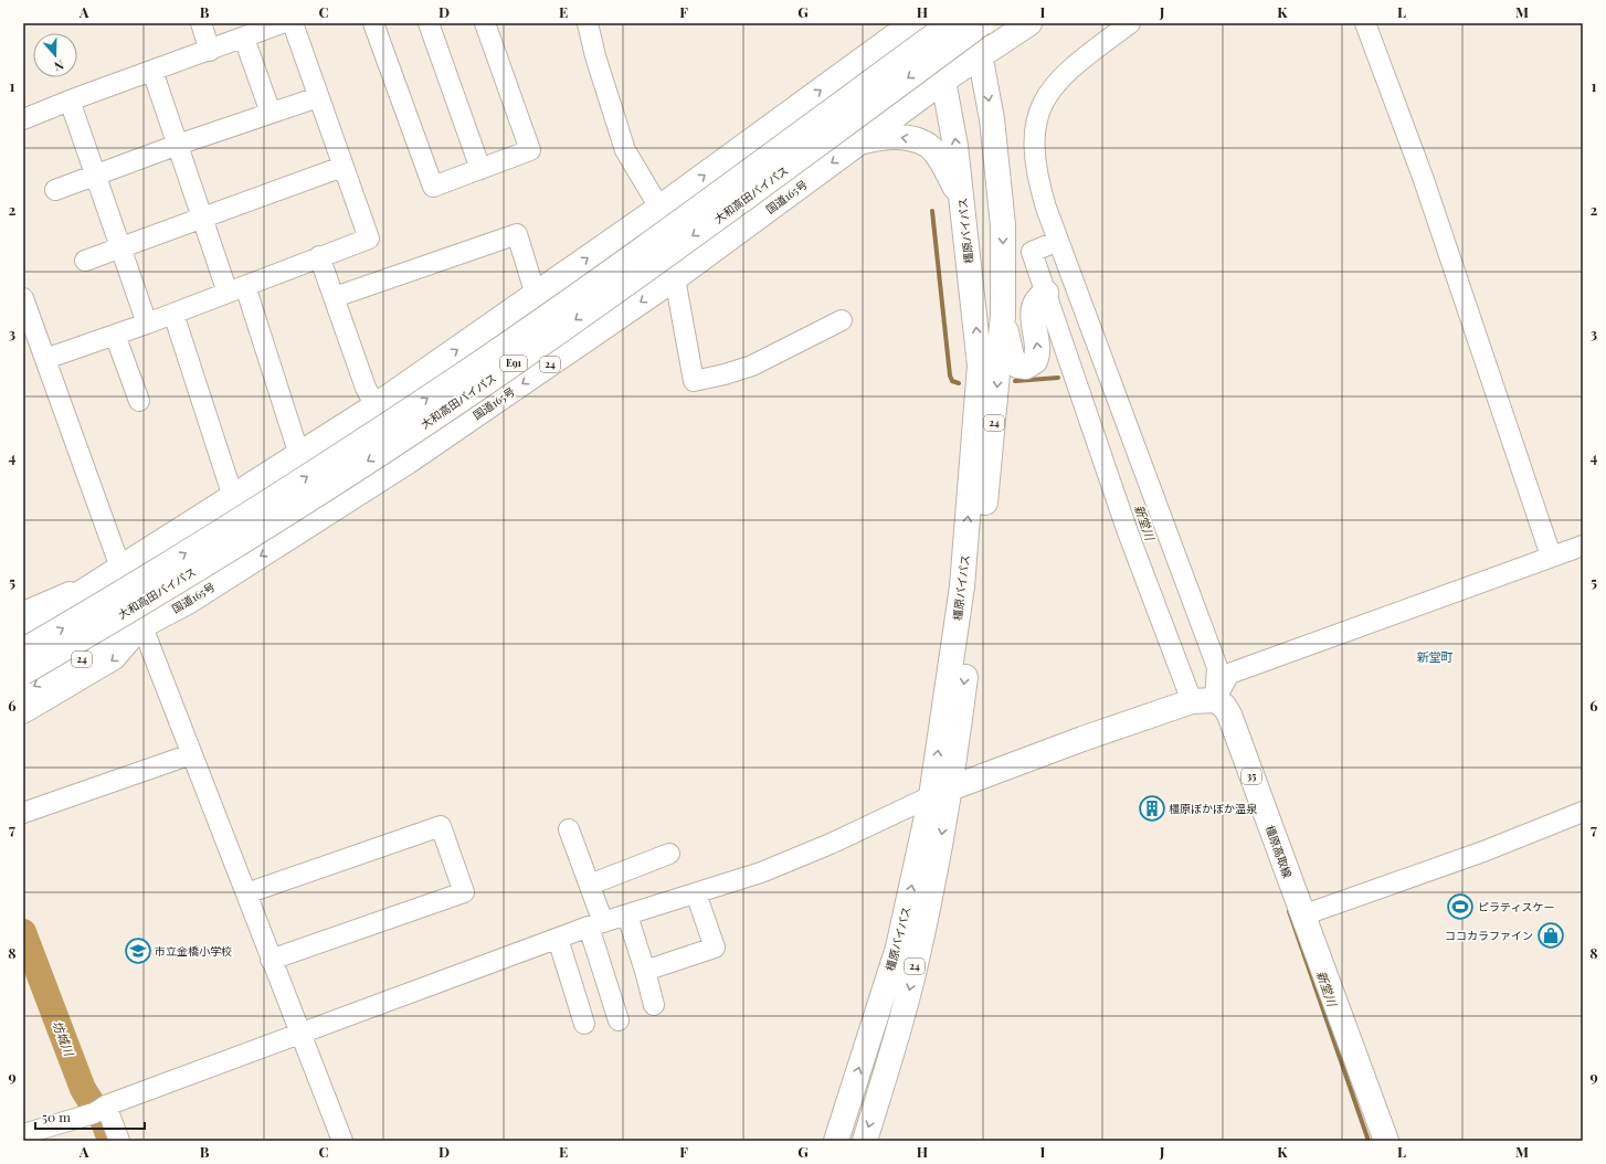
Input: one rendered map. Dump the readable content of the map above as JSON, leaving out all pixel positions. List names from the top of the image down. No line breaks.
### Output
{"streets":{"main road":["大和高田バイパス","国道165号","橿原バイパス","E91","24","35","橿原高取線"]},"crossings":[["国道165号","橿原バイパス"]],"districts":["新堂町"],"water":["新堂川","坊城川"],"places":{"building":["橿原ぽかぽか温泉"],"sports":["ピラティスケー"],"shop":["ココカラファイン"],"school or university":["市立金橋小学校"]},"scale_bar":"50 m","north":"bottom","grid":{"columns":["A","B","C","D","E","F","G","H","I","J","K","L","M"],"rows":["1","2","3","4","5","6","7","8","9"]}}
